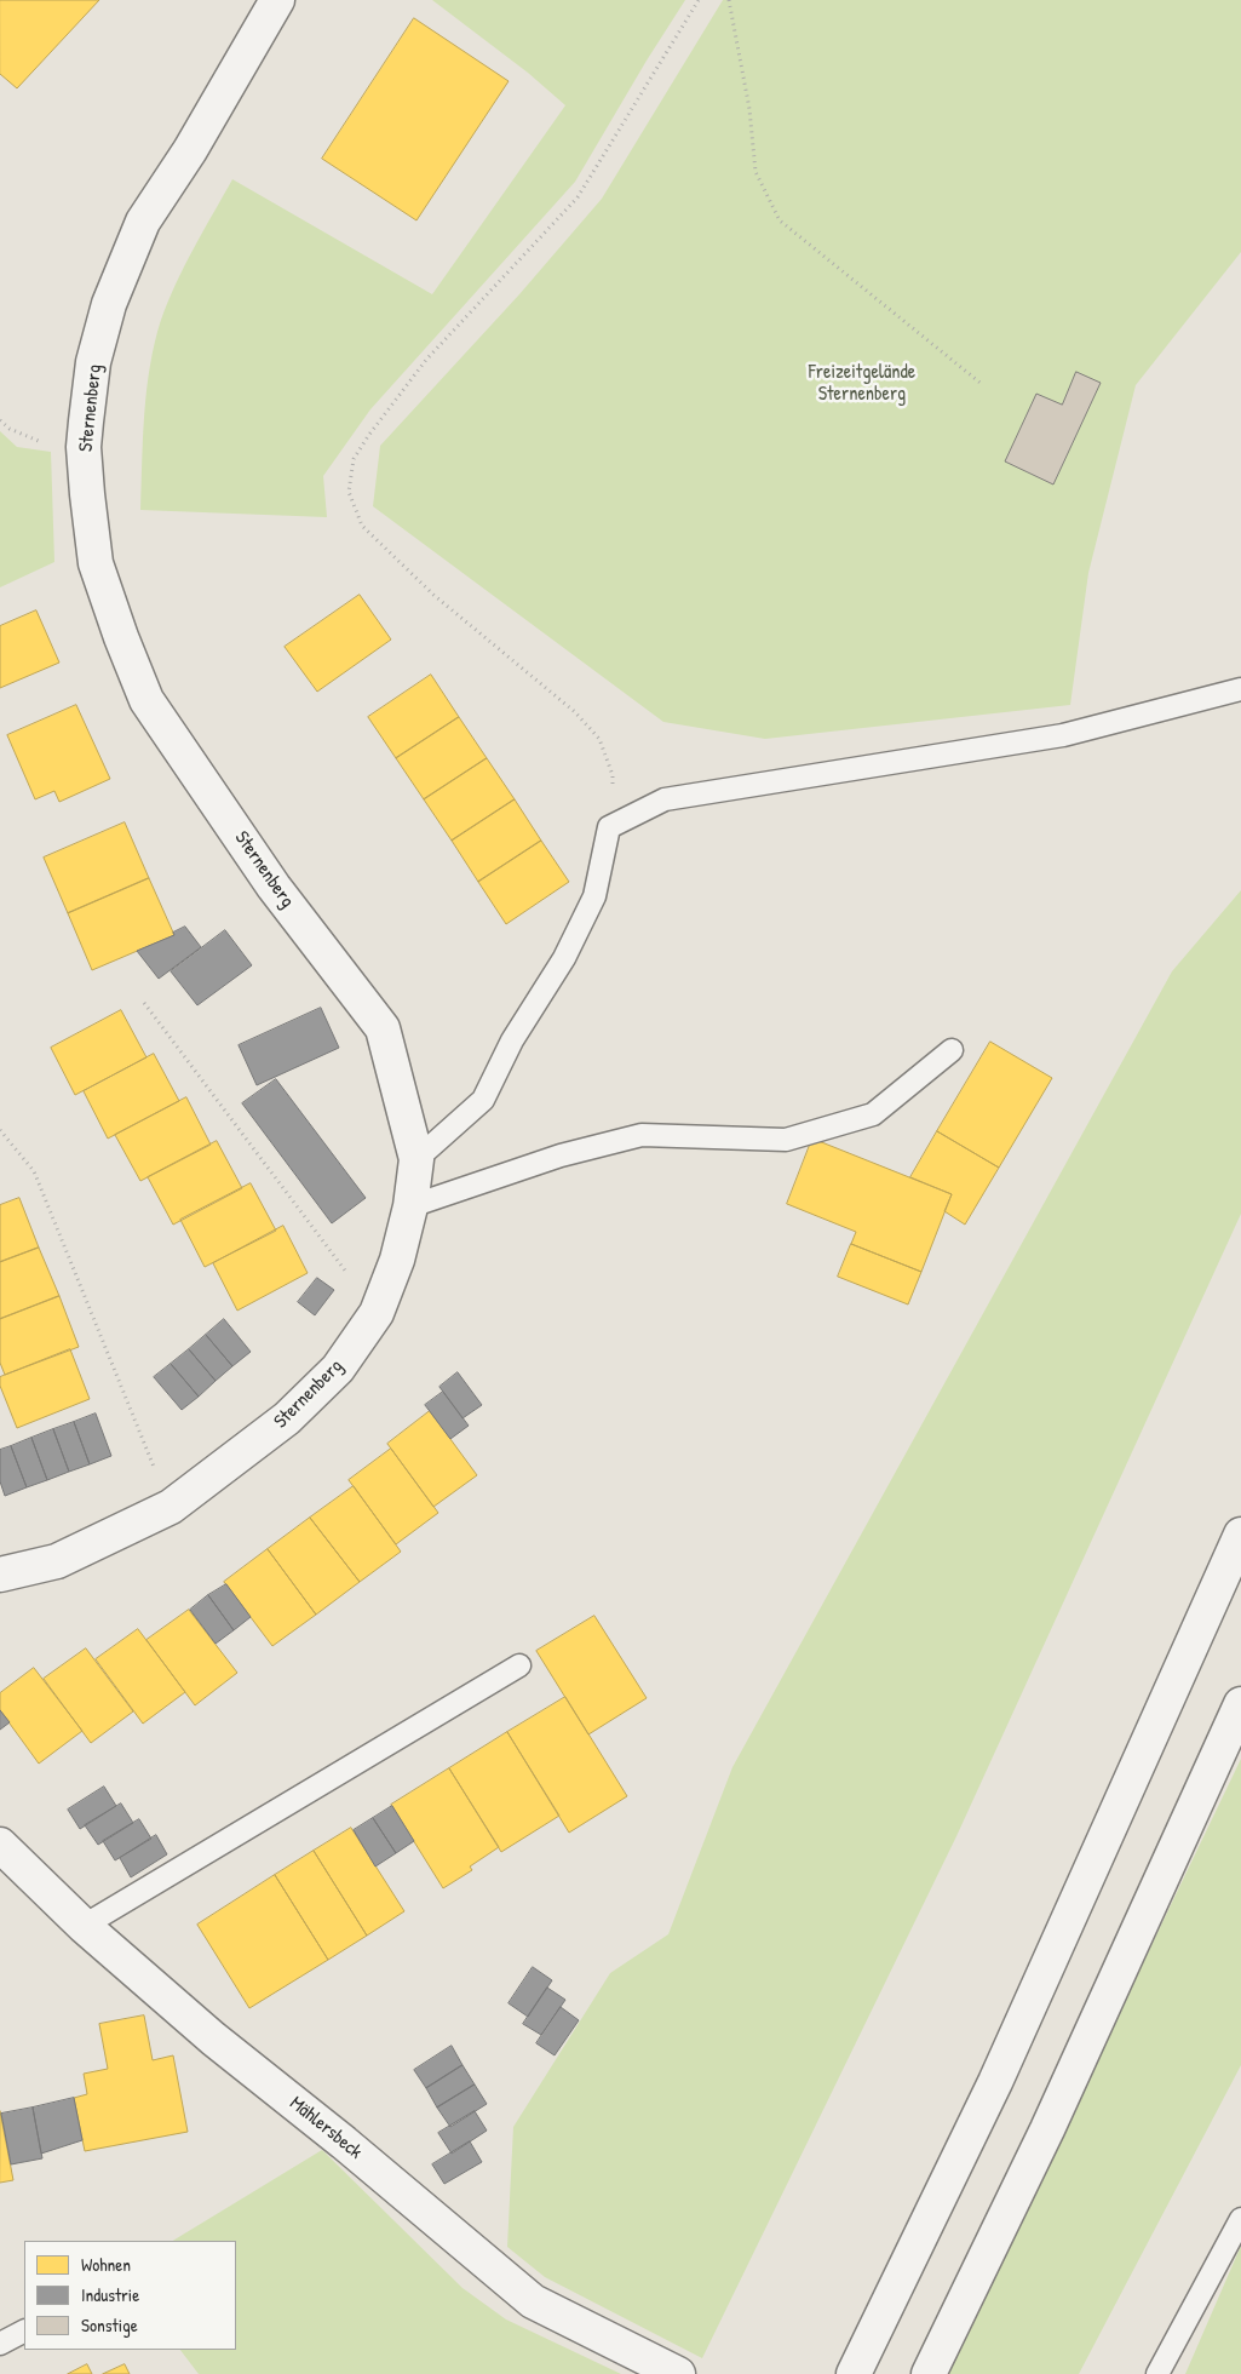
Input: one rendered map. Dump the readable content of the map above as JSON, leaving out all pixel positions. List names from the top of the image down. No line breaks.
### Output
{"streets":{"main road":["Sternenberg","Mählersbeck"]},"parks":["Freizeitgelände Sternenberg"],"legend":["Wohnen","Industrie","Sonstige"]}
